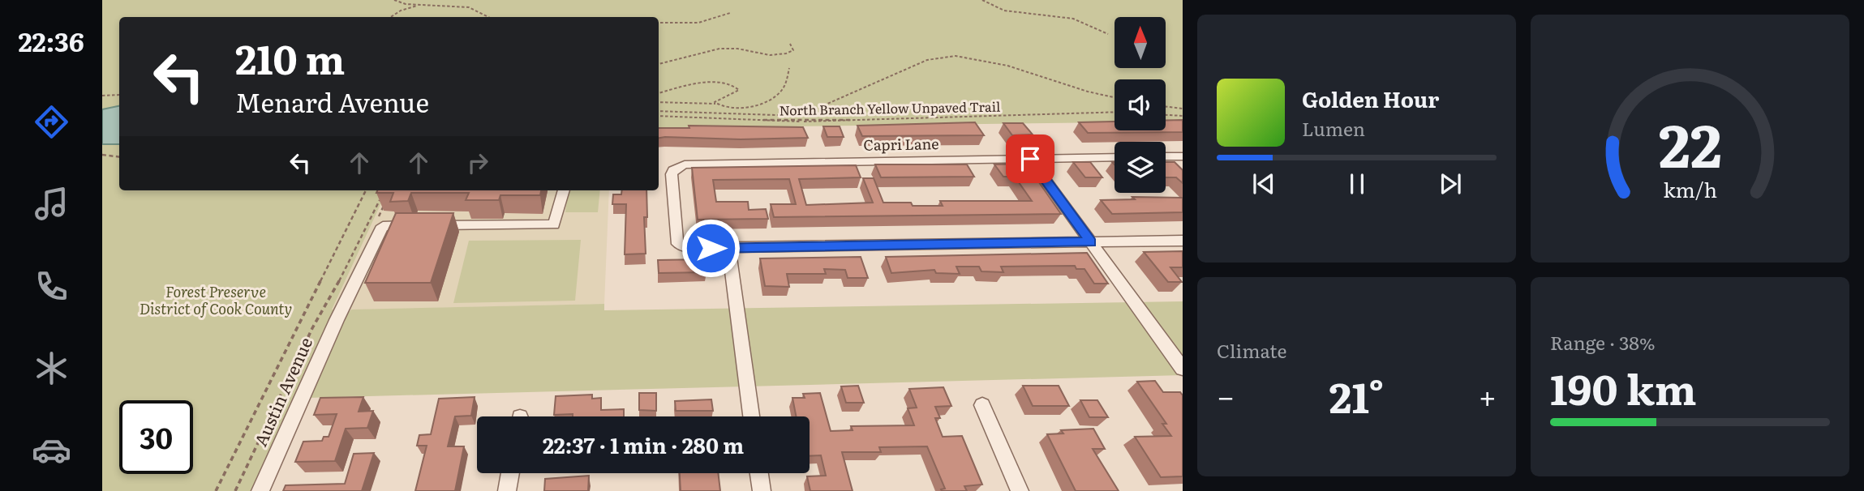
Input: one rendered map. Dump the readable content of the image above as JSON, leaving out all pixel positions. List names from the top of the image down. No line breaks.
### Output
{"streets":{"street":["Capri Lane","Austin Avenue"],"path":["North Branch Yellow Unpaved Trail"]},"parks":["Forest Preserve District of Cook County"],"north":"top","page":{"tabs":"22:36","turn":["210 m","Menard Avenue"],"song":["Golden Hour","Lumen"],"tile":["Climate",["Range · 38%","190 km"]],"heat":["−","21°","+"],"limit":"30","trip":"22:37 · 1 min · 280 m","gauge":["22","km/h"]}}
